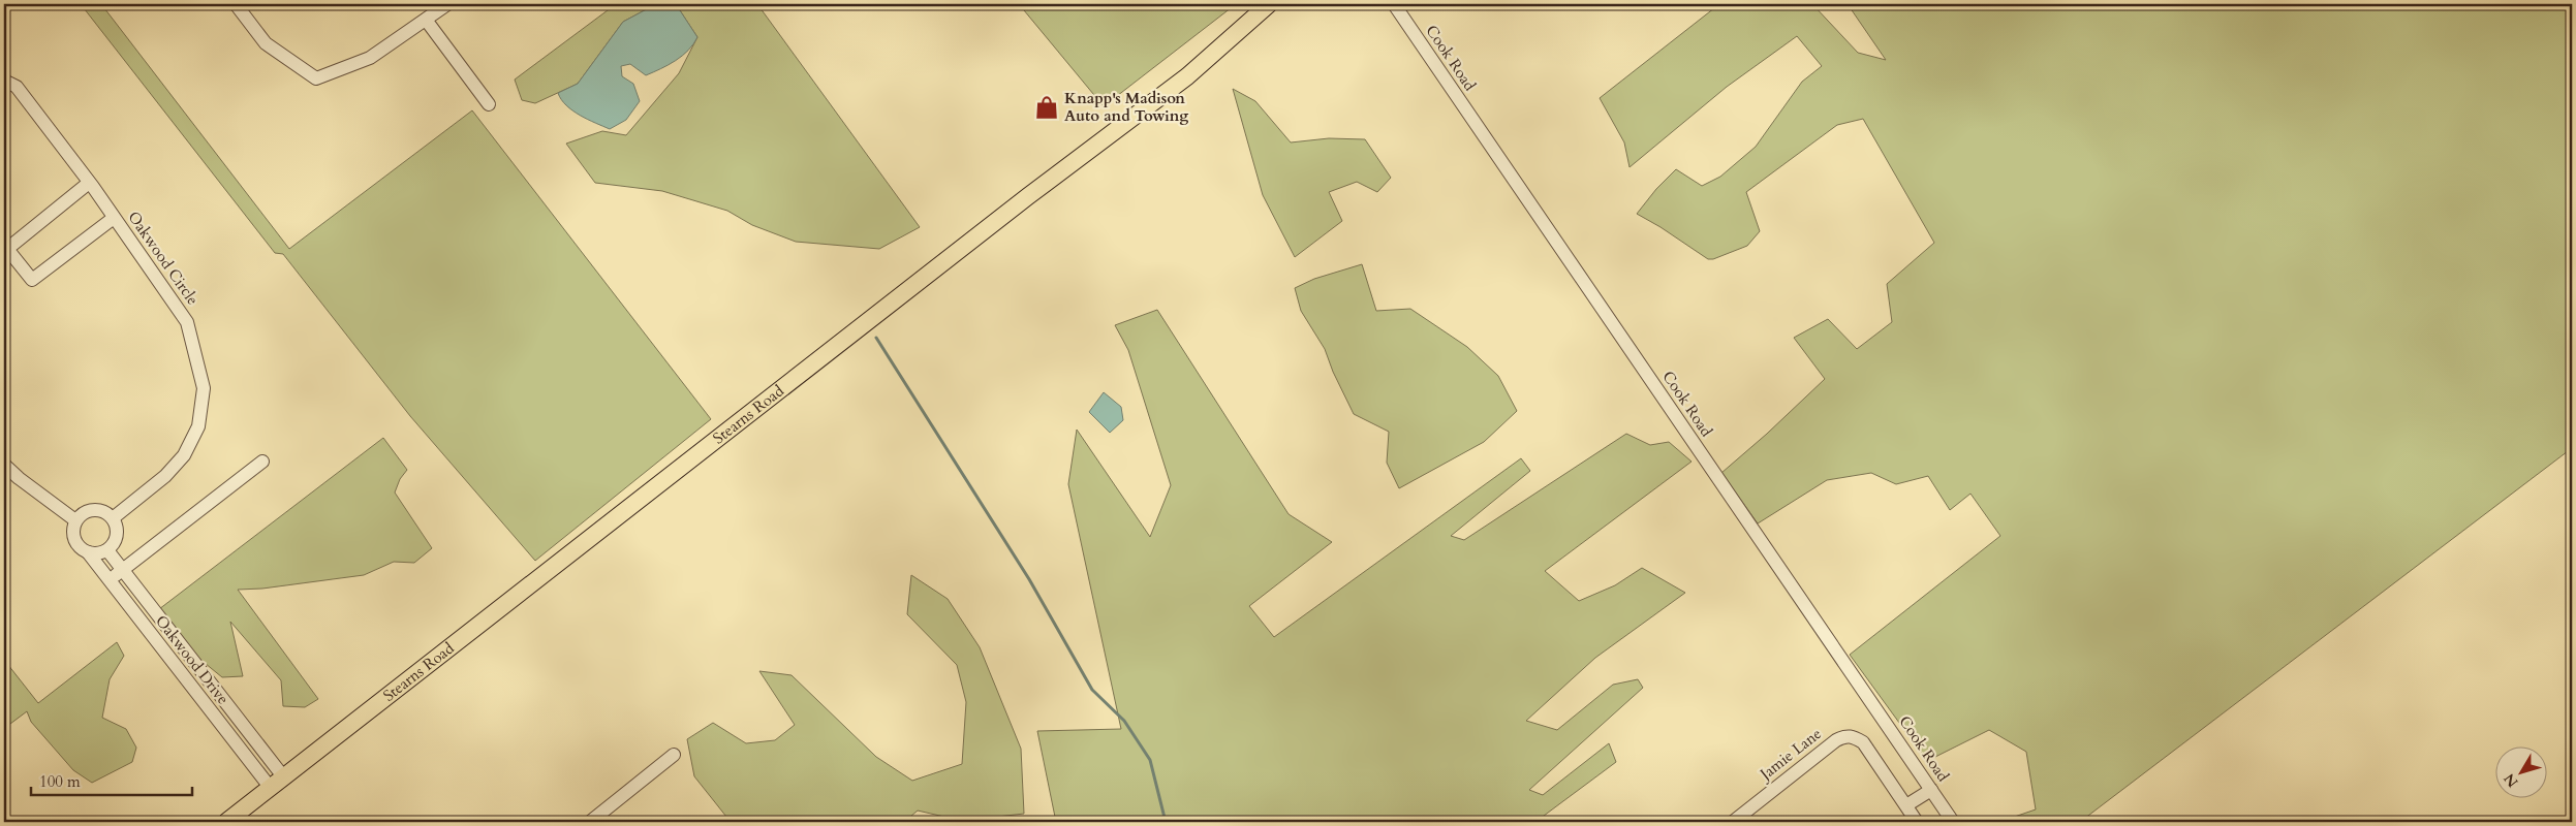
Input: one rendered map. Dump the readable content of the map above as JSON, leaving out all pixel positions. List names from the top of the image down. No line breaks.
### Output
{"streets":{"main road":["Stearns Road"],"street":["Cook Road","Oakwood Circle","Oakwood Drive","Jamie Lane"]},"crossings":[["Oakwood Circle","Oakwood Drive"],["Stearns Road","Oakwood Drive"]],"places":{"shop":["Knapp's Madison Auto and Towing"]},"scale_bar":"100 m","north":"bottom left"}
